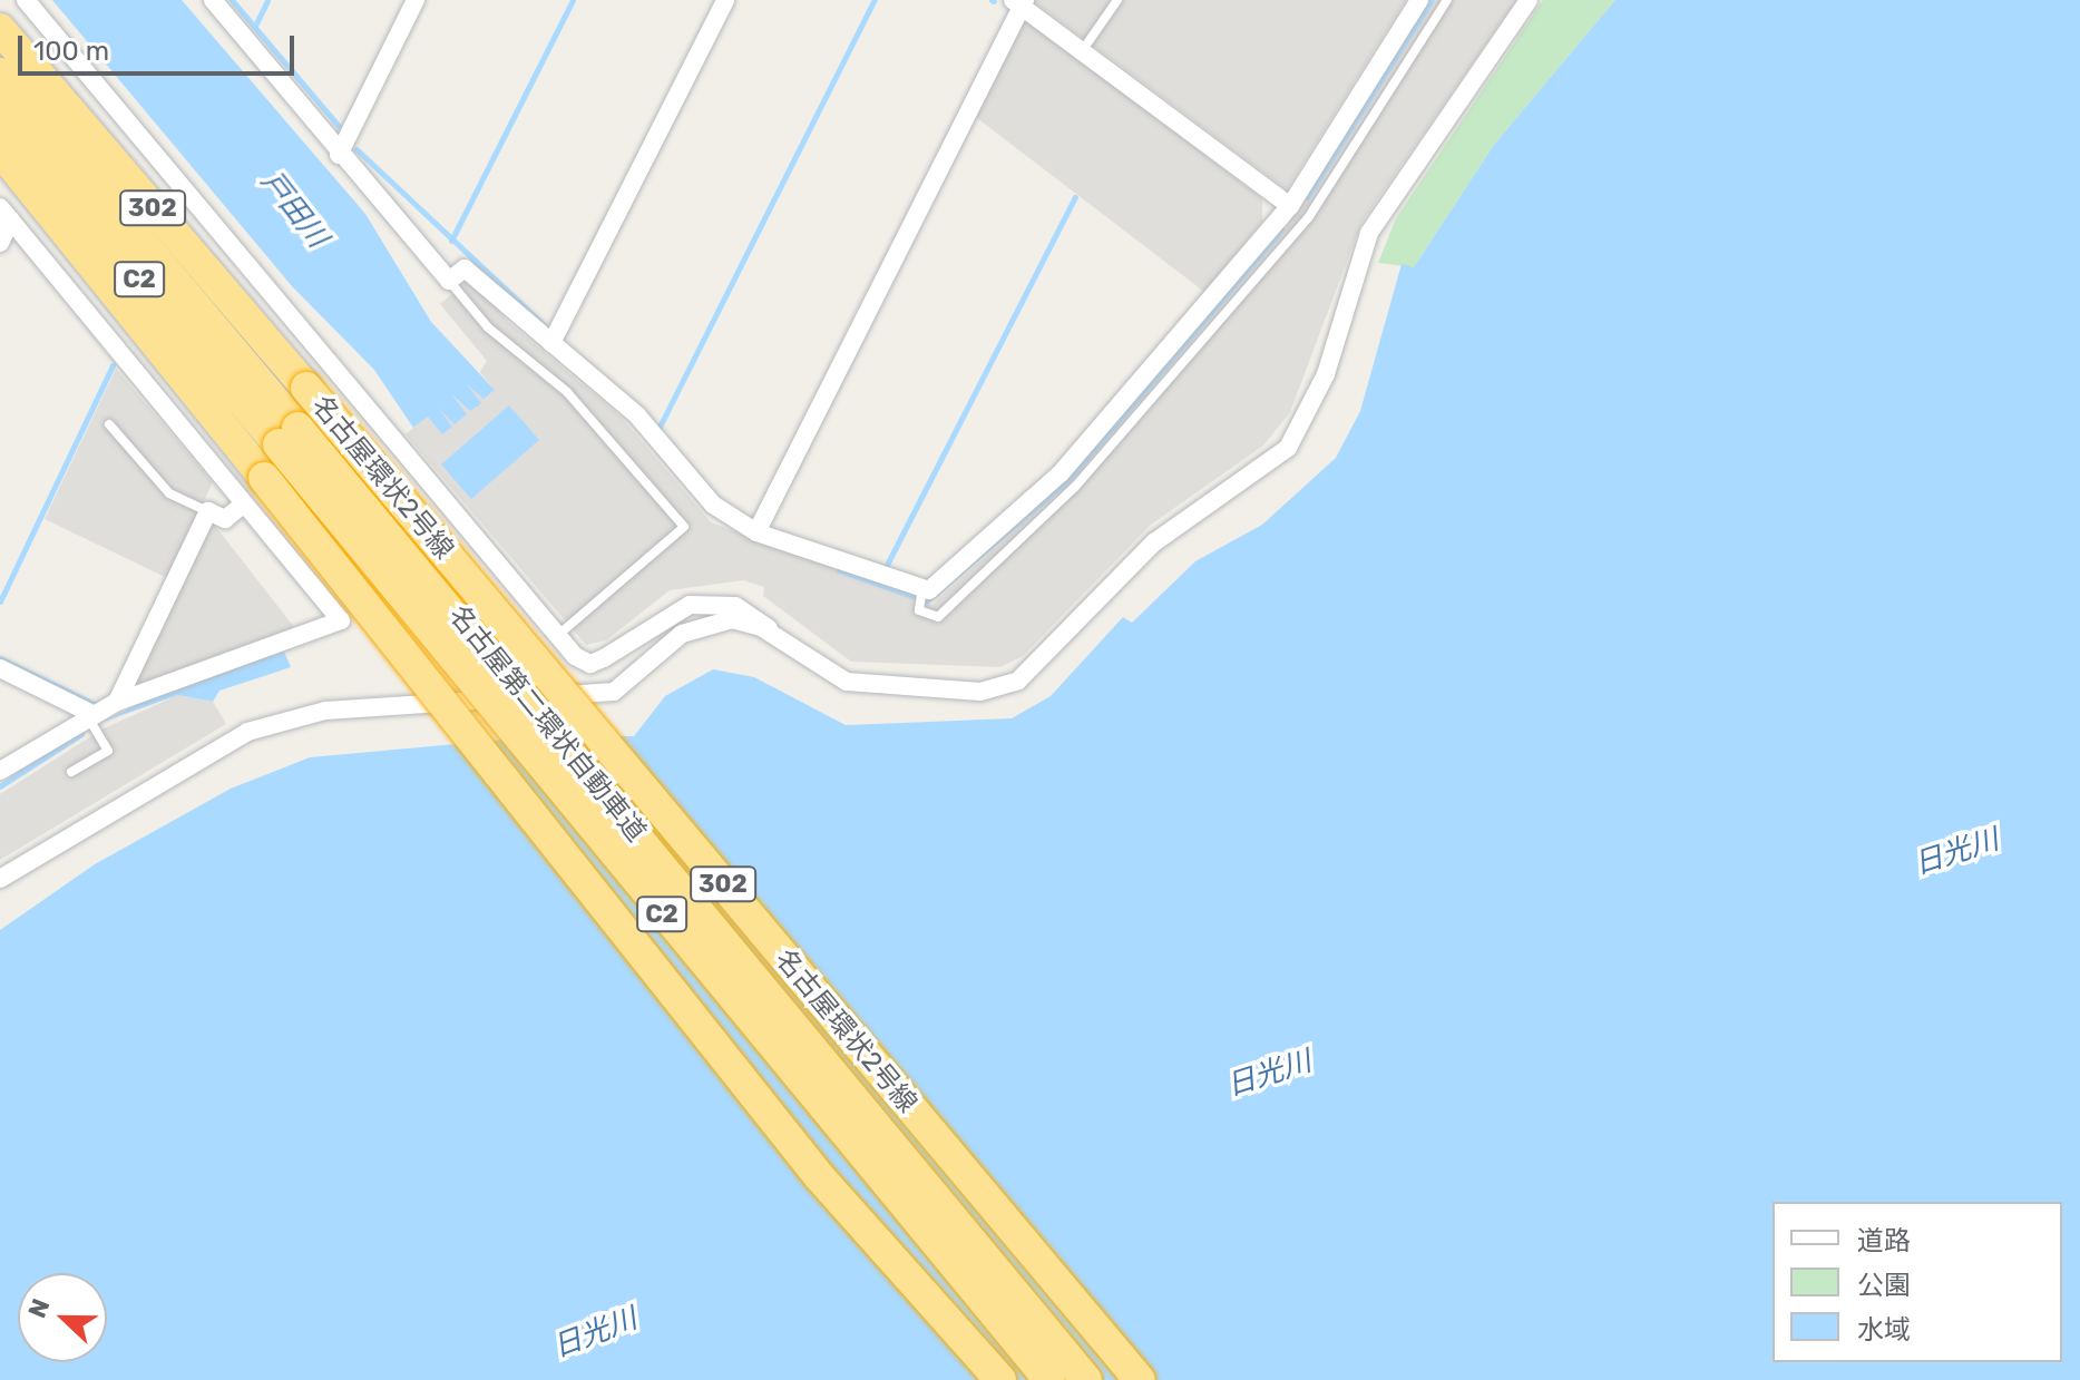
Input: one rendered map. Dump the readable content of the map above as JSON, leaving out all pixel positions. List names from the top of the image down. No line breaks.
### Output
{"streets":{"highway":["302","C2","名古屋環状2号線","名古屋第二環状自動車道"]},"water":["戸田川","日光川"],"legend":["道路","公園","水域"],"scale_bar":"100 m","north":"left"}
